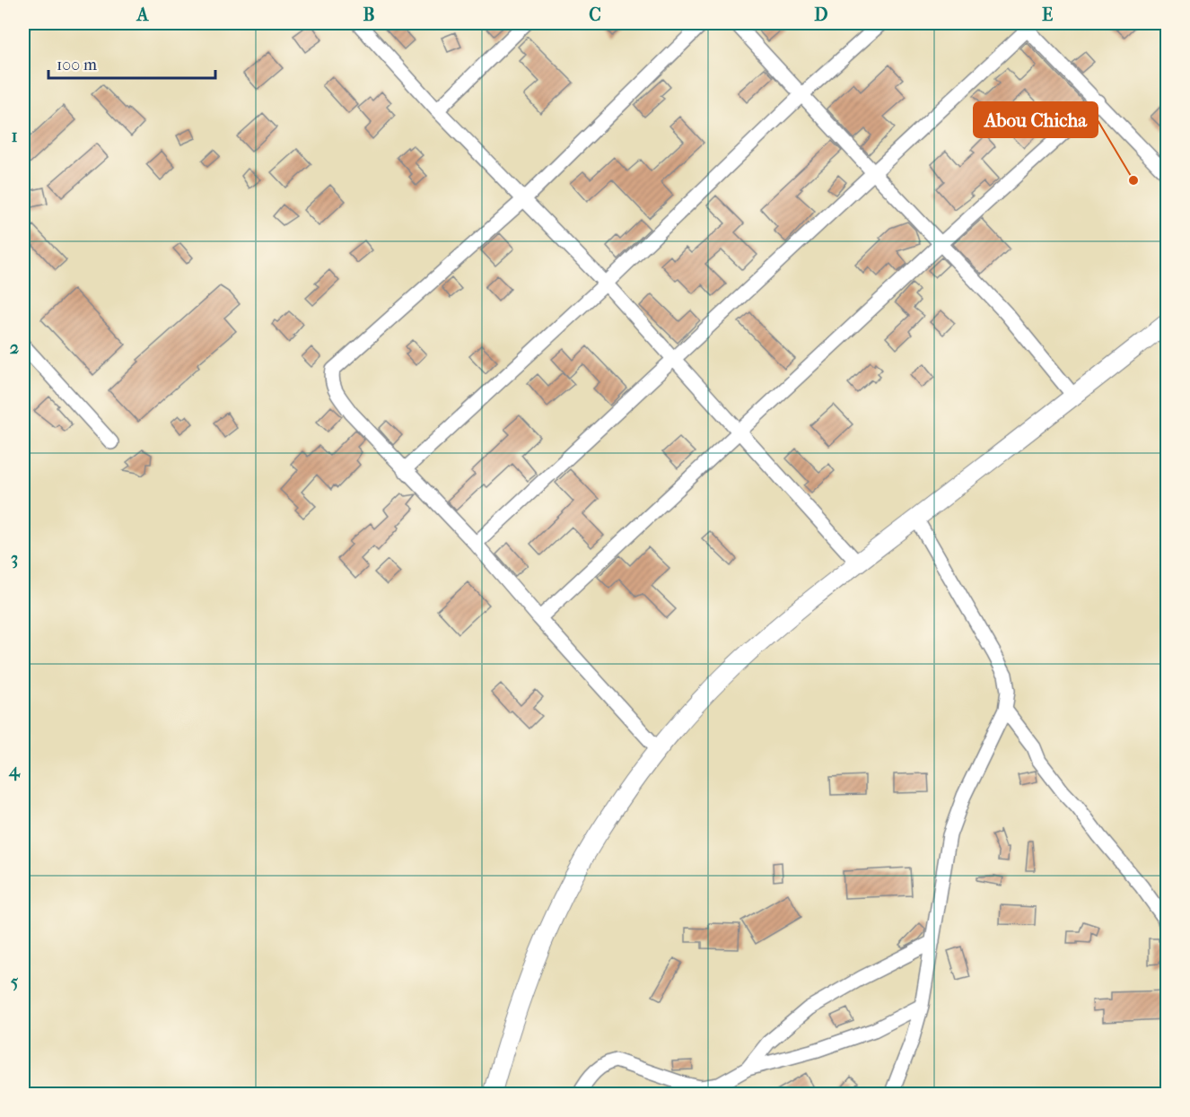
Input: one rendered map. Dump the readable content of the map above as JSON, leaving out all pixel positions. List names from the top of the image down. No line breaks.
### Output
{"places":["Abou Chicha"],"scale_bar":"100 m","grid":{"columns":["A","B","C","D","E"],"rows":["1","2","3","4","5"]}}
